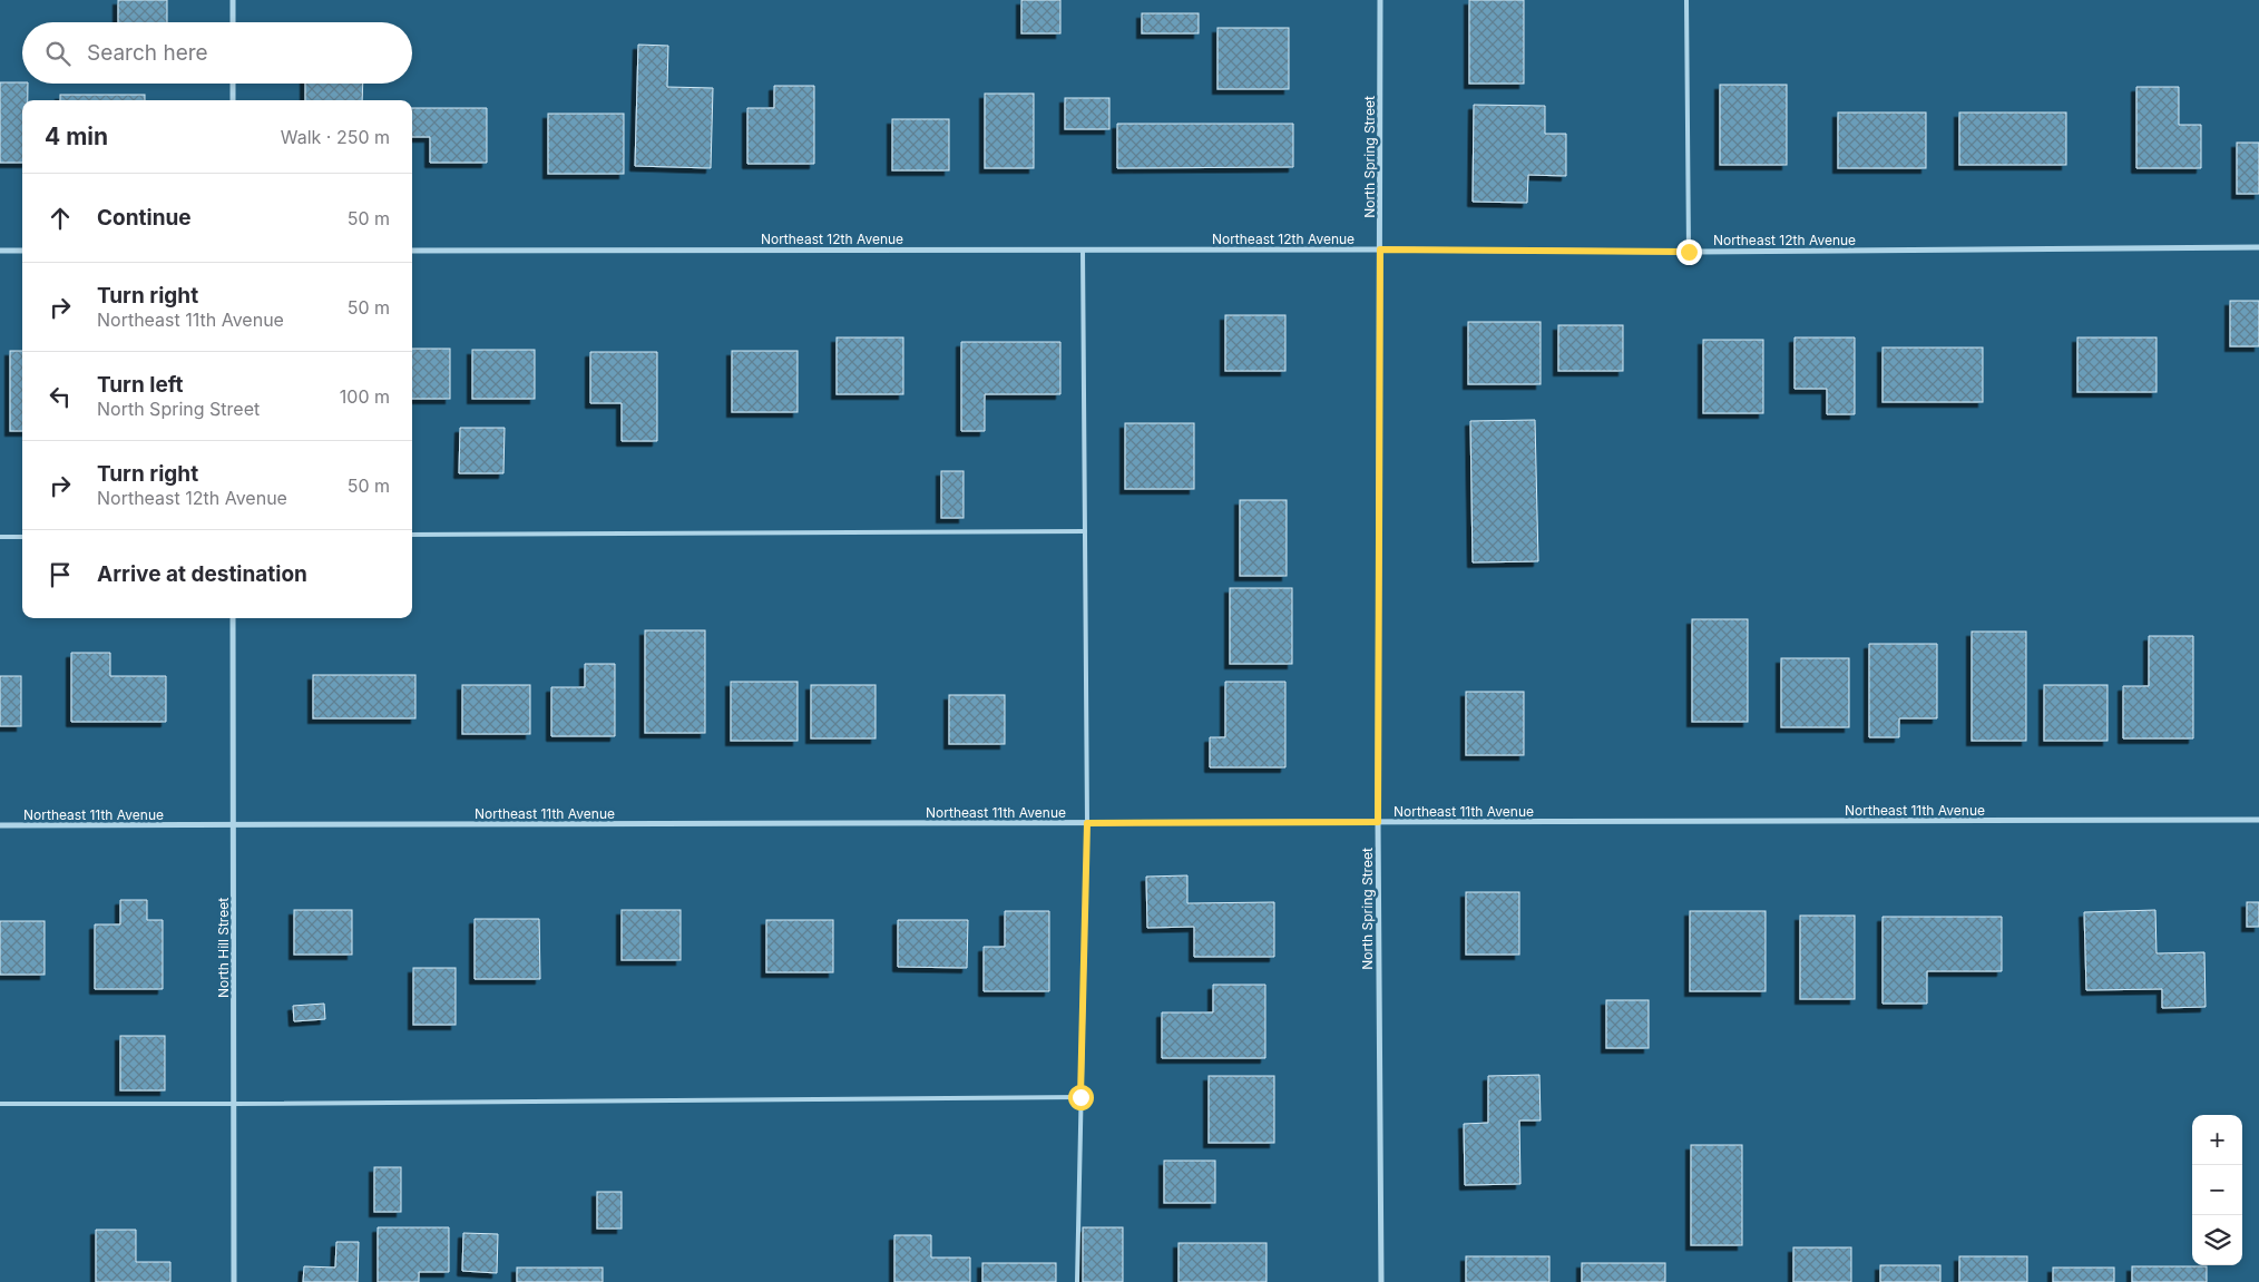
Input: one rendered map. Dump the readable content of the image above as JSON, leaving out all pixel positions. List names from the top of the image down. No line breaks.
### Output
{"streets":{"street":["North Spring Street","Northeast 12th Avenue","Northeast 11th Avenue","North Hill Street"]},"crossings":[["North Spring Street","Northeast 12th Avenue"],["North Spring Street","Northeast 11th Avenue"],["Northeast 11th Avenue","North Hill Street"]],"page":{"search":"Search here","heading":["4 min","Walk · 250 m"],"list":[["Continue","50 m"],["Turn right","Northeast 11th Avenue","50 m"],["Turn left","North Spring Street","100 m"],["Turn right","Northeast 12th Avenue","50 m"],"Arrive at destination"],"map_buttons":["+","−"]}}
